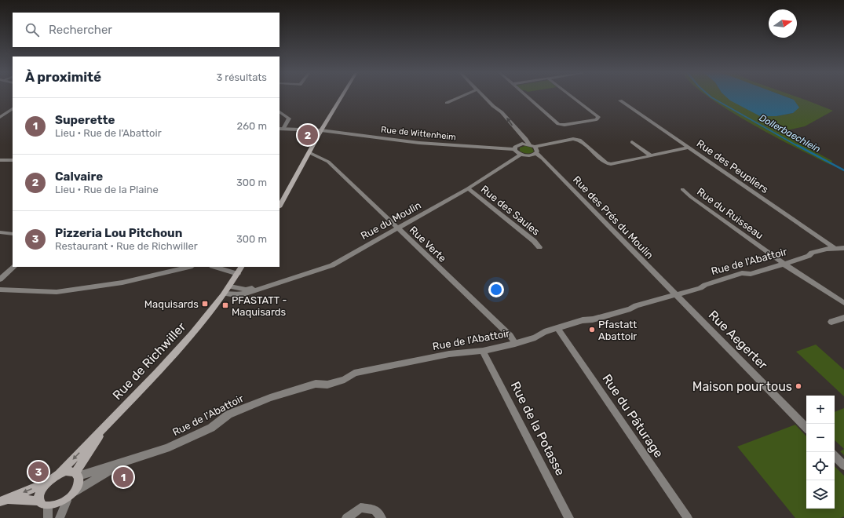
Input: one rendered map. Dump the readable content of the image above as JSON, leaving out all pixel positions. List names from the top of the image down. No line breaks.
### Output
{"streets":{"main road":["Rue de Richwiller"],"street":["Rue de Wittenheim","Rue des Peupliers","Rue des Saules","Rue du Ruisseau","Rue des Prés du Moulin","Rue du Moulin","Rue Verte","Rue de l'Abattoir","Rue Aegerter","Rue du Pâturage","Rue de la Potasse"]},"crossings":[["Rue des Peupliers","Rue de l'Abattoir"],["Rue des Saules","Rue du Moulin"],["Rue du Ruisseau","Rue de l'Abattoir"],["Rue des Prés du Moulin","Rue de l'Abattoir"],["Rue des Prés du Moulin","Rue Aegerter"],["Rue du Moulin","Rue Verte"],["Rue du Moulin","Rue de Richwiller"],["Rue Verte","Rue de l'Abattoir"],["Rue de l'Abattoir","Rue Aegerter"],["Rue de l'Abattoir","Rue de Richwiller"],["Rue de l'Abattoir","Rue du Pâturage"],["Rue de l'Abattoir","Rue de la Potasse"]],"water":["Dollerbaechlein"],"places":{"transit":["Maquisards","PFASTATT - Maquisards"],"other":["Pfastatt Abattoir","Maison pour tous"]},"north":"right","page":{"search":"Rechercher","heading":["À proximité","3 résultats"],"list":[{"mark":"1","name":"Superette","note":"Lieu · Rue de l'Abattoir","value":"260 m"},{"mark":"2","name":"Calvaire","note":"Lieu · Rue de la Plaine","value":"300 m"},{"mark":"3","name":"Pizzeria Lou Pitchoun","note":"Restaurant · Rue de Richwiller","value":"300 m"}],"pins":["2","3","1"],"map_buttons":["+","−"]}}
